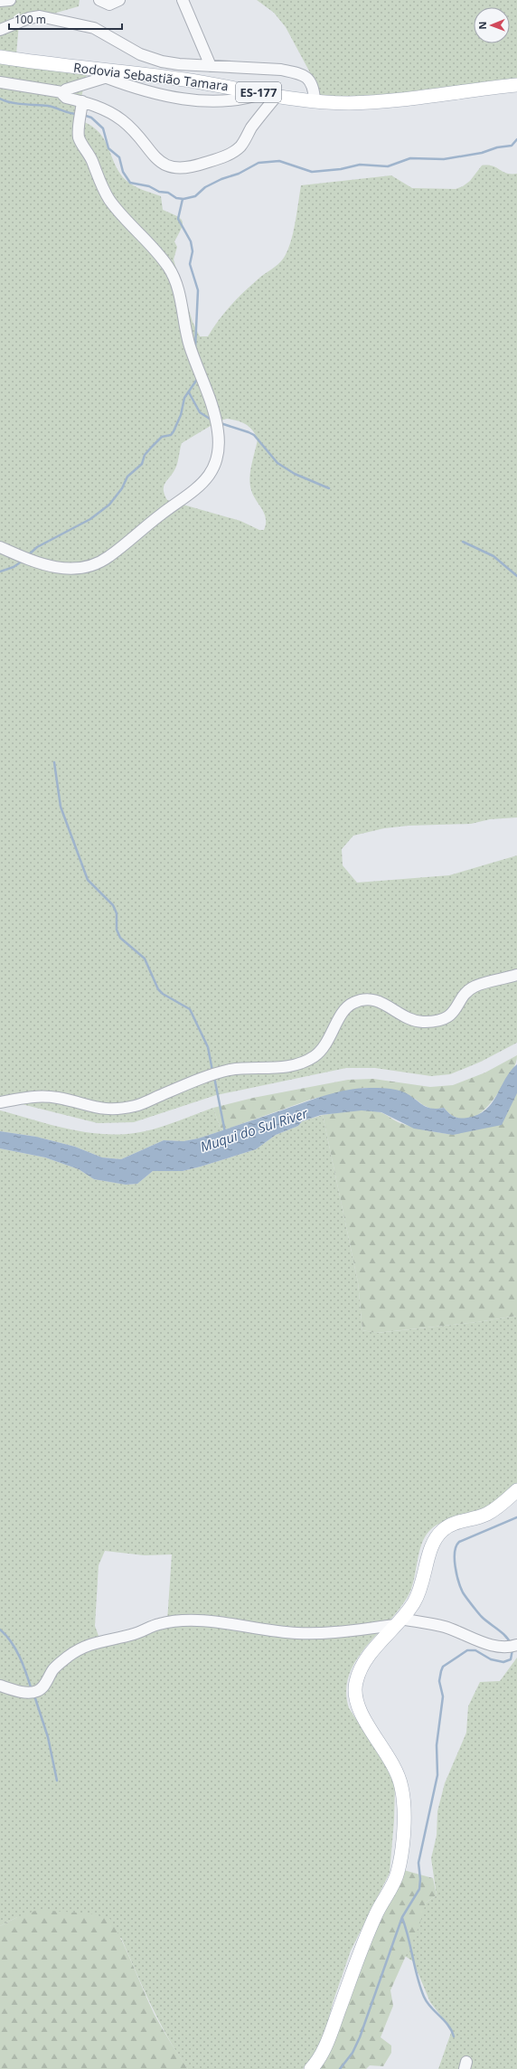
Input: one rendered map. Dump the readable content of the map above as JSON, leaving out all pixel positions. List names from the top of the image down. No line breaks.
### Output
{"streets":{"main road":["Rodovia Sebastião Tamara","ES-177"]},"water":["Muqui do Sul River"],"scale_bar":"100 m","north":"left"}
